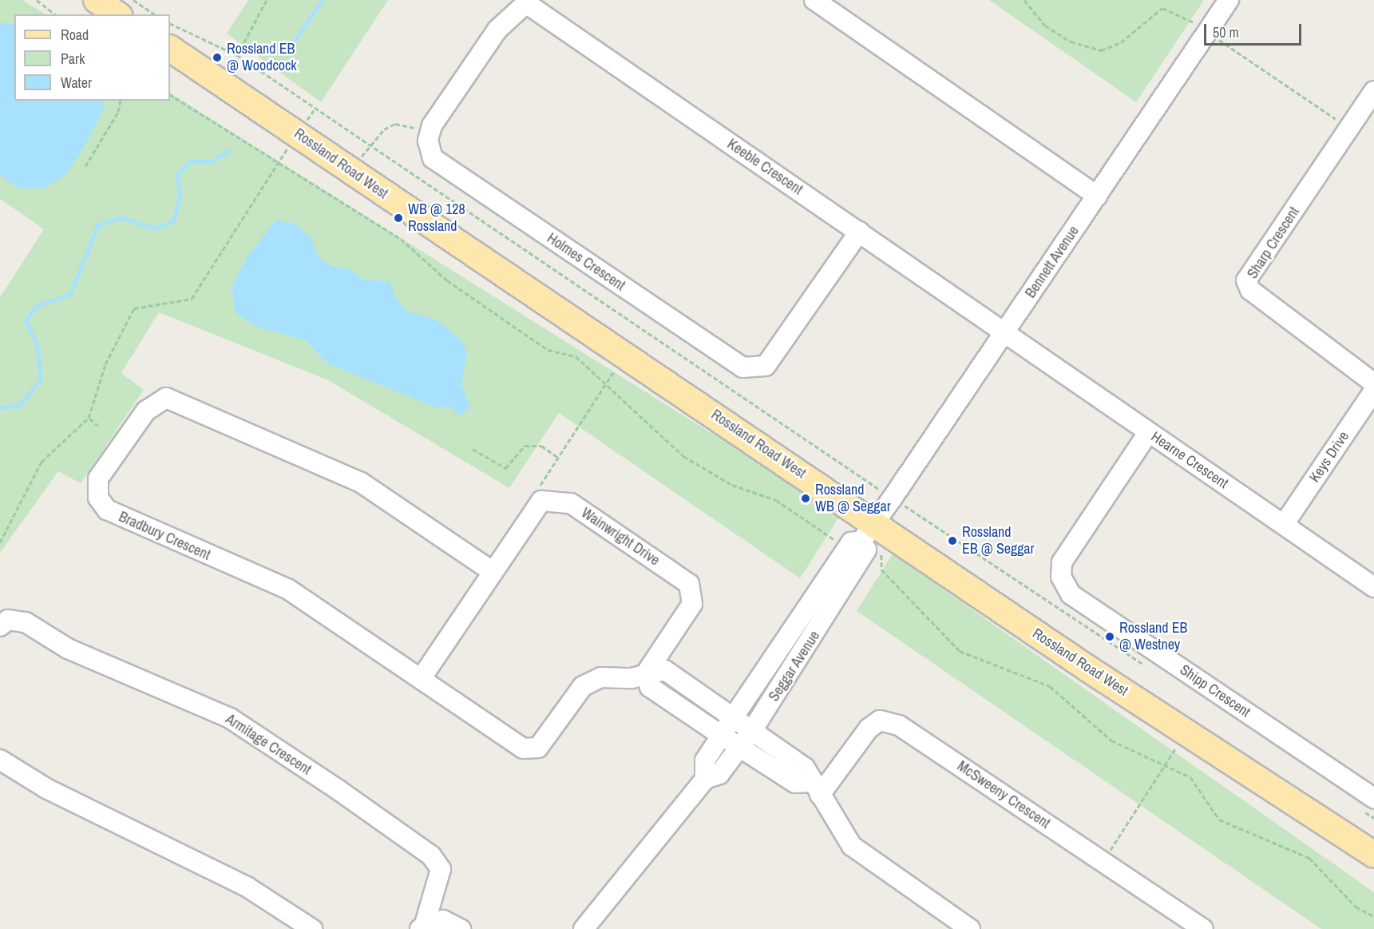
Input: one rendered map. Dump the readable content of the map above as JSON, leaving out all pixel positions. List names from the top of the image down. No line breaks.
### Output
{"streets":{"main road":["Rossland Road West"],"street":["Keeble Crescent","Sharp Crescent","Holmes Crescent","Bennett Avenue","Keys Drive","Hearne Crescent","Bradbury Crescent","Wainwright Drive","Seggar Avenue","Shipp Crescent","Armitage Crescent","McSweeny Crescent"]},"crossings":[["Rossland Road West","Bennett Avenue"],["Rossland Road West","Seggar Avenue"],["Keeble Crescent","Holmes Crescent"],["Keeble Crescent","Bennett Avenue"],["Keeble Crescent","Hearne Crescent"],["Bennett Avenue","Hearne Crescent"],["Bennett Avenue","Seggar Avenue"],["Keys Drive","Hearne Crescent"],["Hearne Crescent","Shipp Crescent"],["Bradbury Crescent","Wainwright Drive"],["Bradbury Crescent","Seggar Avenue"]],"places":["Rossland EB @ Woodcock","WB @ 128 Rossland","Rossland WB @ Seggar","Rossland EB @ Seggar","Rossland EB @ Westney"],"legend":["Road","Park","Water"],"scale_bar":"50 m"}
